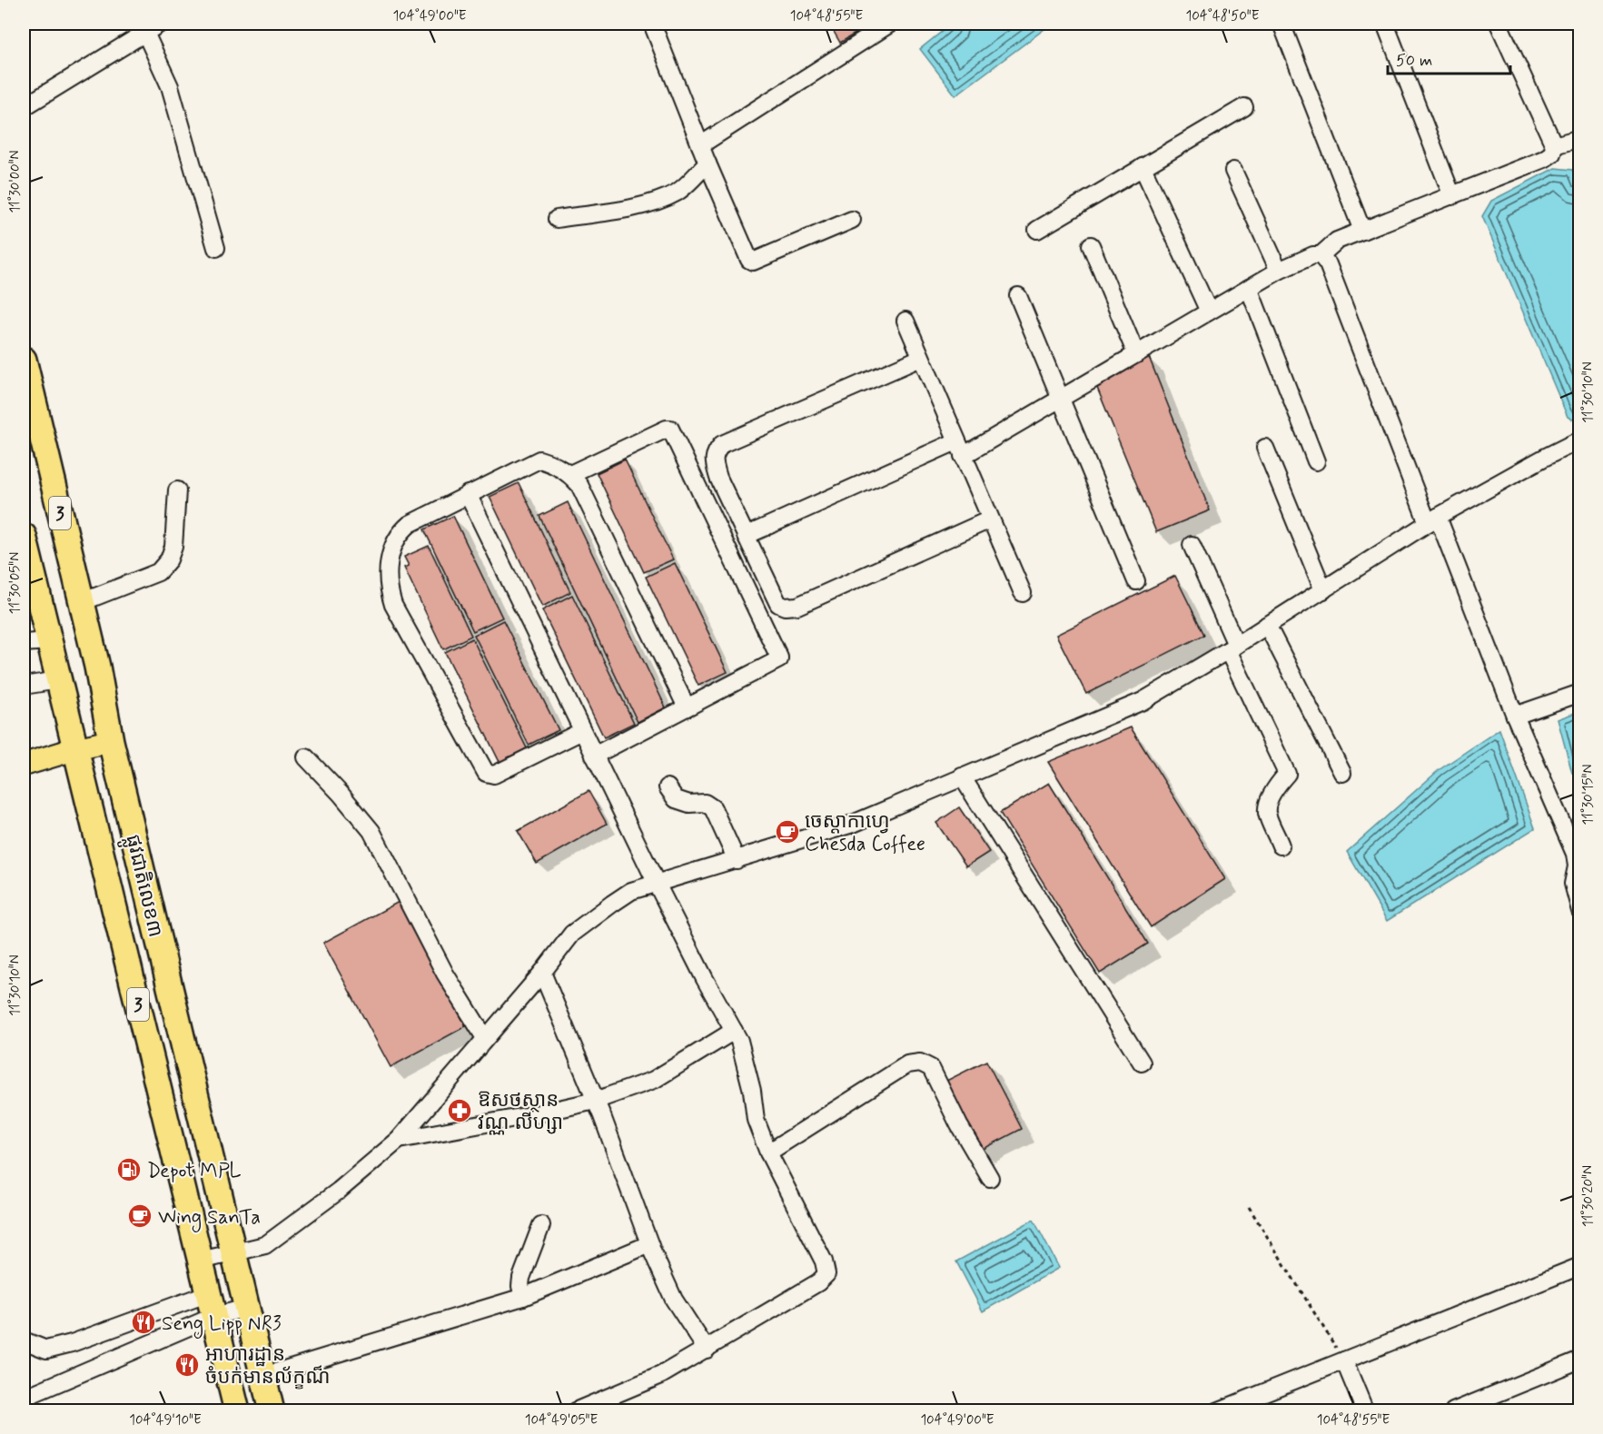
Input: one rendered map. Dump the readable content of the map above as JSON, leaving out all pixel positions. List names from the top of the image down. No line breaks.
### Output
{"streets":{"highway":["3","ផ្លូវជាតិលេខ៣"]},"places":{"cafe":["ចេស្ដាកាហ្វេ Chesda Coffee","Wing SanTa"],"pharmacy":["ឱសថស្ថាន វណ្ណ លីហ្សា"],"fuel station":["Depot MPL"],"restaurant":["Seng Lipp NR3","អាហារដ្ឋាន ចំបក់មានល័ក្ខណ៏"]},"scale_bar":"50 m","coordinates":["104°49'00\"E","104°48'55\"E","104°48'50\"E","11°30'00\"N","11°30'10\"N","11°30'05\"N","11°30'15\"N","11°30'20\"N","104°49'10\"E","104°49'05\"E"]}
